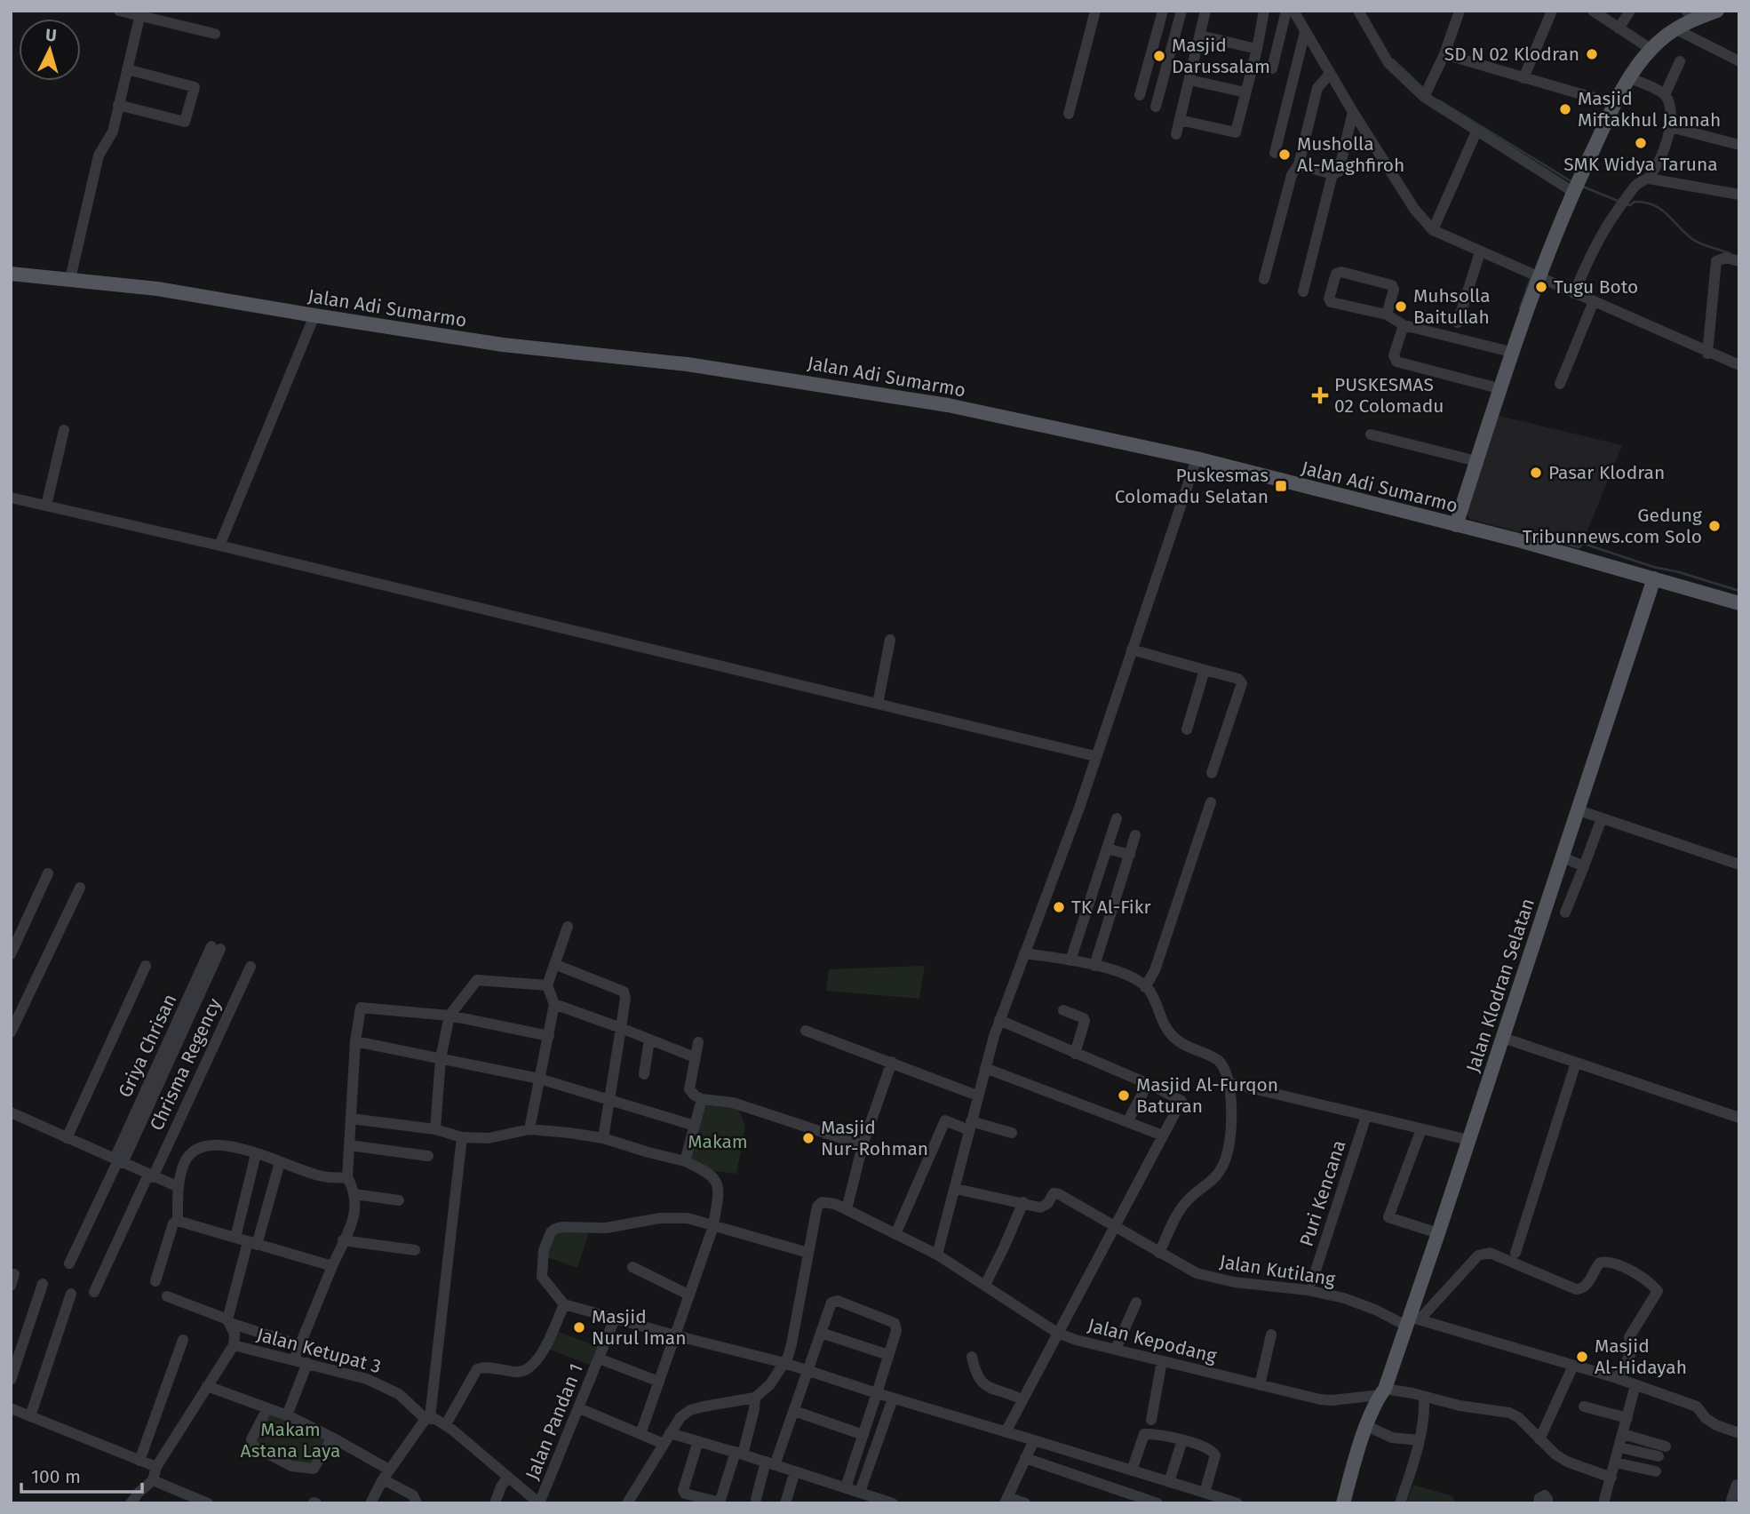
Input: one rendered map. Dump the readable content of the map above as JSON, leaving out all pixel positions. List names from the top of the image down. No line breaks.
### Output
{"streets":{"main road":["Jalan Adi Sumarmo","Jalan Klodran Selatan"],"street":["Griya Chrisan","Chrisma Regency","Puri Kencana","Jalan Kutilang","Jalan Kepodang","Jalan Ketupat 3","Jalan Pandan 1"]},"crossings":[["Jalan Adi Sumarmo","Jalan Klodran Selatan"],["Jalan Klodran Selatan","Jalan Kutilang"],["Jalan Klodran Selatan","Jalan Kepodang"],["Jalan Ketupat 3","Jalan Pandan 1"]],"parks":["Makam","Makam Astana Laya"],"places":{"other":["SD N 02 Klodran","Masjid Darussalam","Masjid Miftakhul Jannah","SMK Widya Taruna","Musholla Al-Maghfiroh","Tugu Boto","Muhsolla Baitullah","Pasar Klodran","Gedung Tribunnews.com Solo","TK Al-Fikr","Masjid Al-Furqon Baturan","Masjid Nur-Rohman","Masjid Nurul Iman","Masjid Al-Hidayah"],"health":["PUSKESMAS 02 Colomadu"],"transit":["Puskesmas Colomadu Selatan"]},"scale_bar":"100 m","north":"top"}
